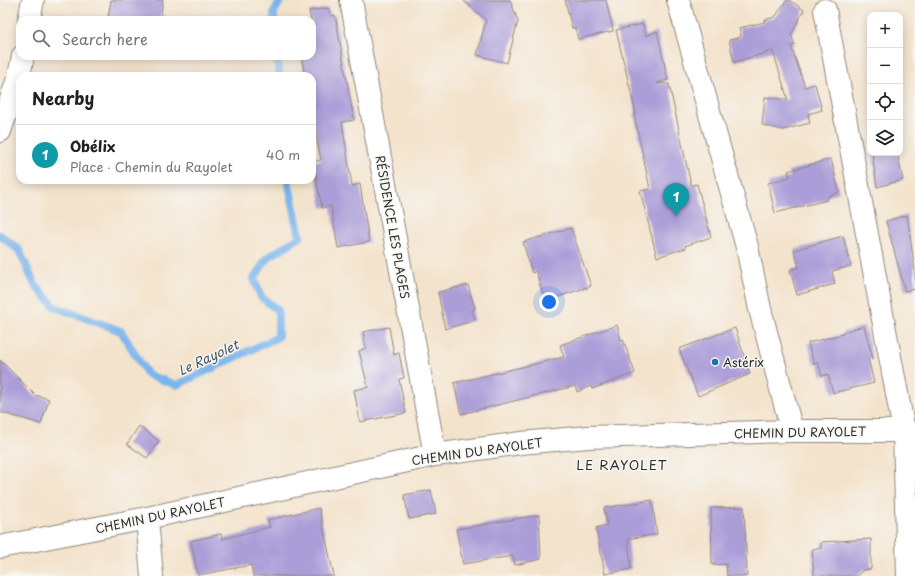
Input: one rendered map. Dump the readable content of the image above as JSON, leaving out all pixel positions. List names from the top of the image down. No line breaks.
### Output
{"streets":{"street":["RÉSIDENCE LES PLAGES","CHEMIN DU RAYOLET"]},"crossings":[["RÉSIDENCE LES PLAGES","CHEMIN DU RAYOLET"]],"districts":["LE RAYOLET"],"water":["Le Rayolet"],"places":["Astérix"],"page":{"map_buttons":["+","−"],"search":"Search here","heading":"Nearby","list":[{"mark":"1","name":"Obélix","note":"Place · Chemin du Rayolet","value":"40 m"}],"pins":"1"}}
